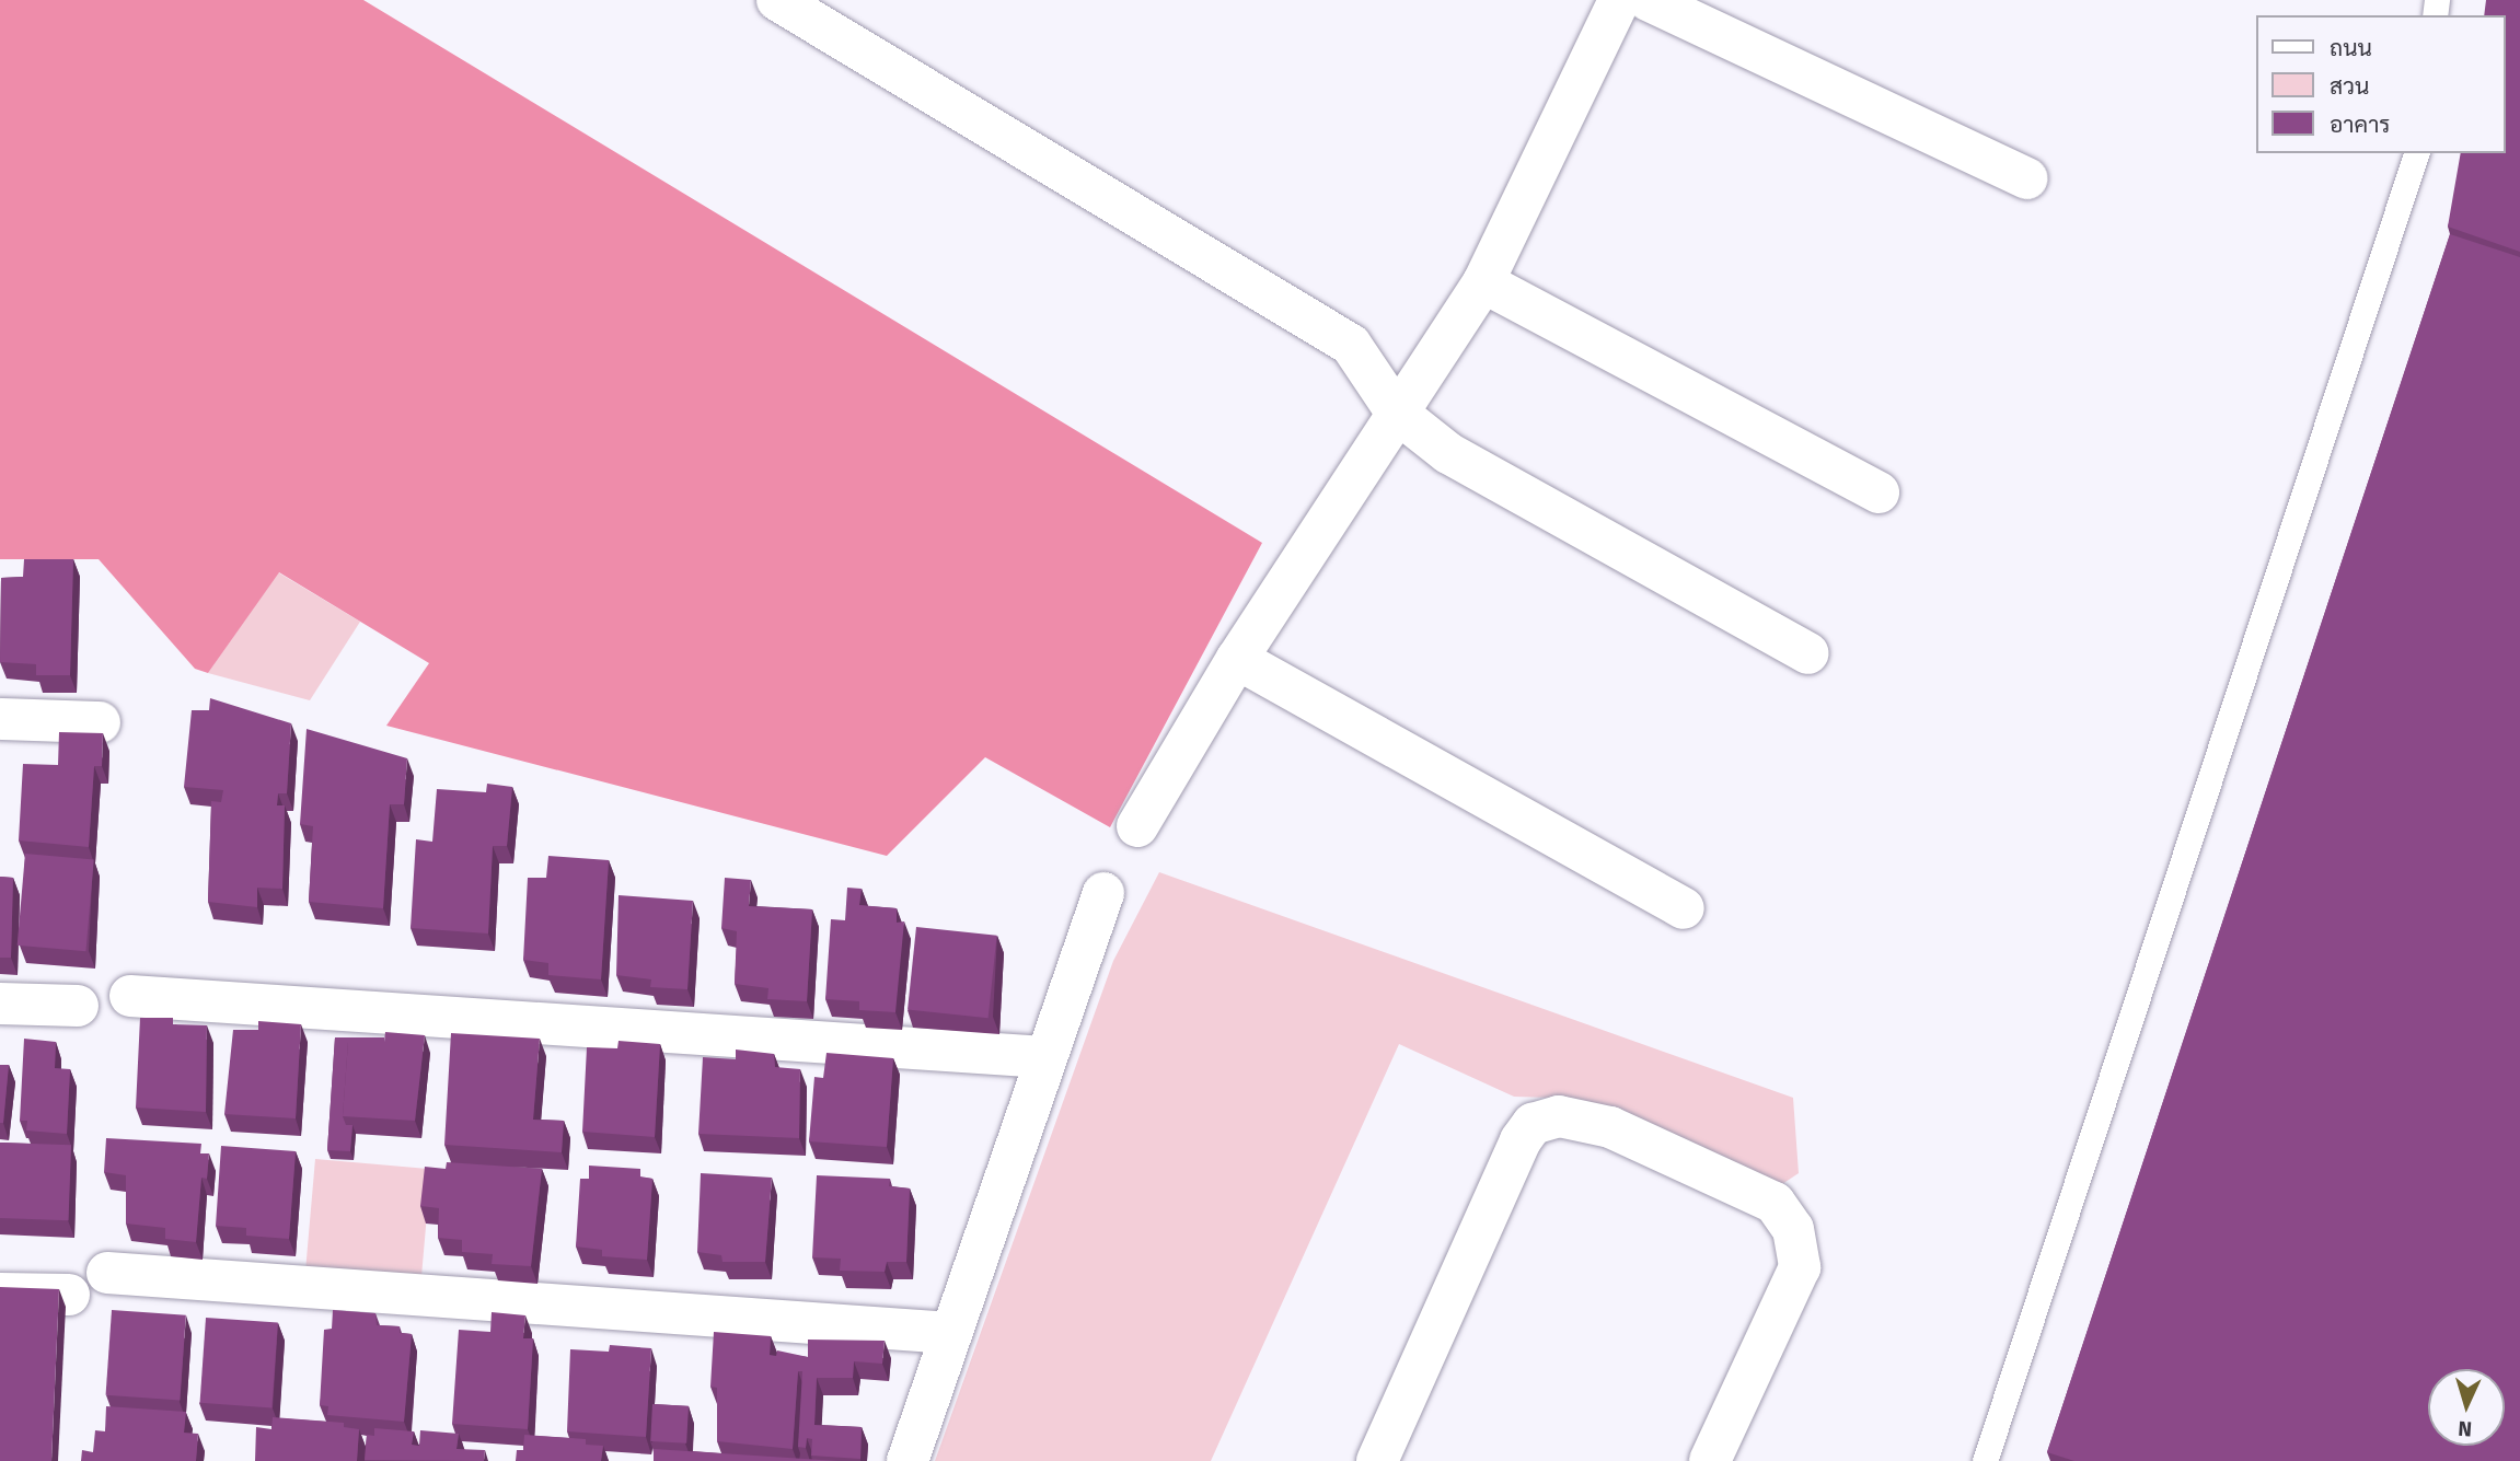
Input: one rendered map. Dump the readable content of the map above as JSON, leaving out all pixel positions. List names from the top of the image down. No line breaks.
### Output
{"legend":["ถนน","สวน","อาคาร"],"north":"bottom"}
